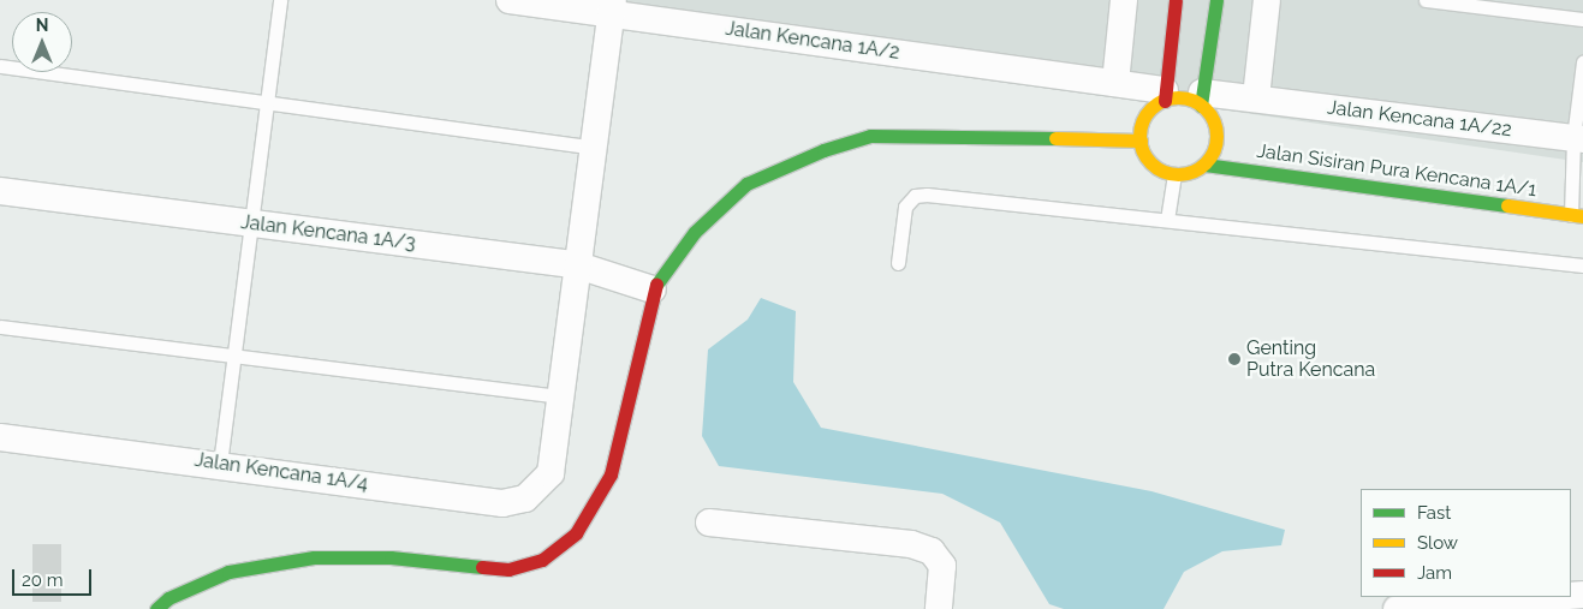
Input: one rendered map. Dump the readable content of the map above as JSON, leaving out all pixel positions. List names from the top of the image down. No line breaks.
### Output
{"streets":{"street":["Jalan Kencana 1A/2","Jalan Kencana 1A/22","Jalan Sisiran Pura Kencana 1A/1","Jalan Kencana 1A/3","Jalan Kencana 1A/4"]},"crossings":[["Jalan Kencana 1A/2","Jalan Kencana 1A/22"],["Jalan Kencana 1A/2","Jalan Sisiran Pura Kencana 1A/1"],["Jalan Kencana 1A/22","Jalan Sisiran Pura Kencana 1A/1"]],"places":["Genting Putra Kencana"],"legend":["Fast","Slow","Jam"],"scale_bar":"20 m","north":"top"}
